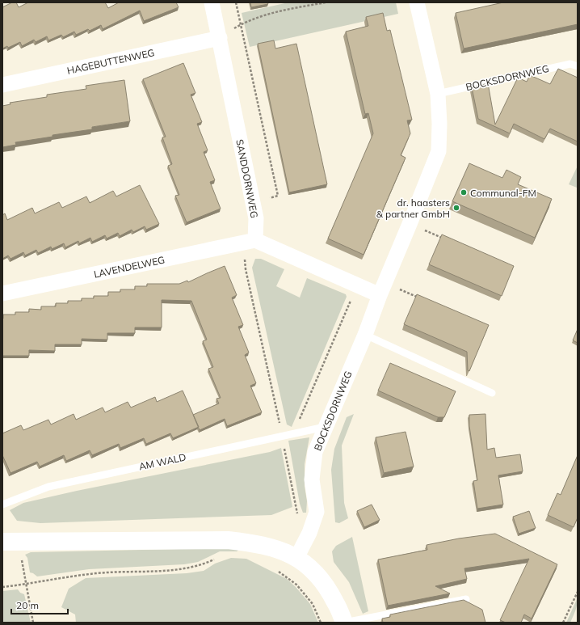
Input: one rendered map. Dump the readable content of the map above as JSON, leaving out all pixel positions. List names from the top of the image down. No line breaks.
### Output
{"streets":{"street":["HAGEBUTTENWEG","BOCKSDORNWEG","SANDDORNWEG","LAVENDELWEG"],"lane":["AM WALD"]},"crossings":[["HAGEBUTTENWEG","SANDDORNWEG"],["BOCKSDORNWEG","AM WALD"],["SANDDORNWEG","LAVENDELWEG"]],"places":["Communal-FM","dr. haasters & partner GmbH"],"scale_bar":"20 m"}
